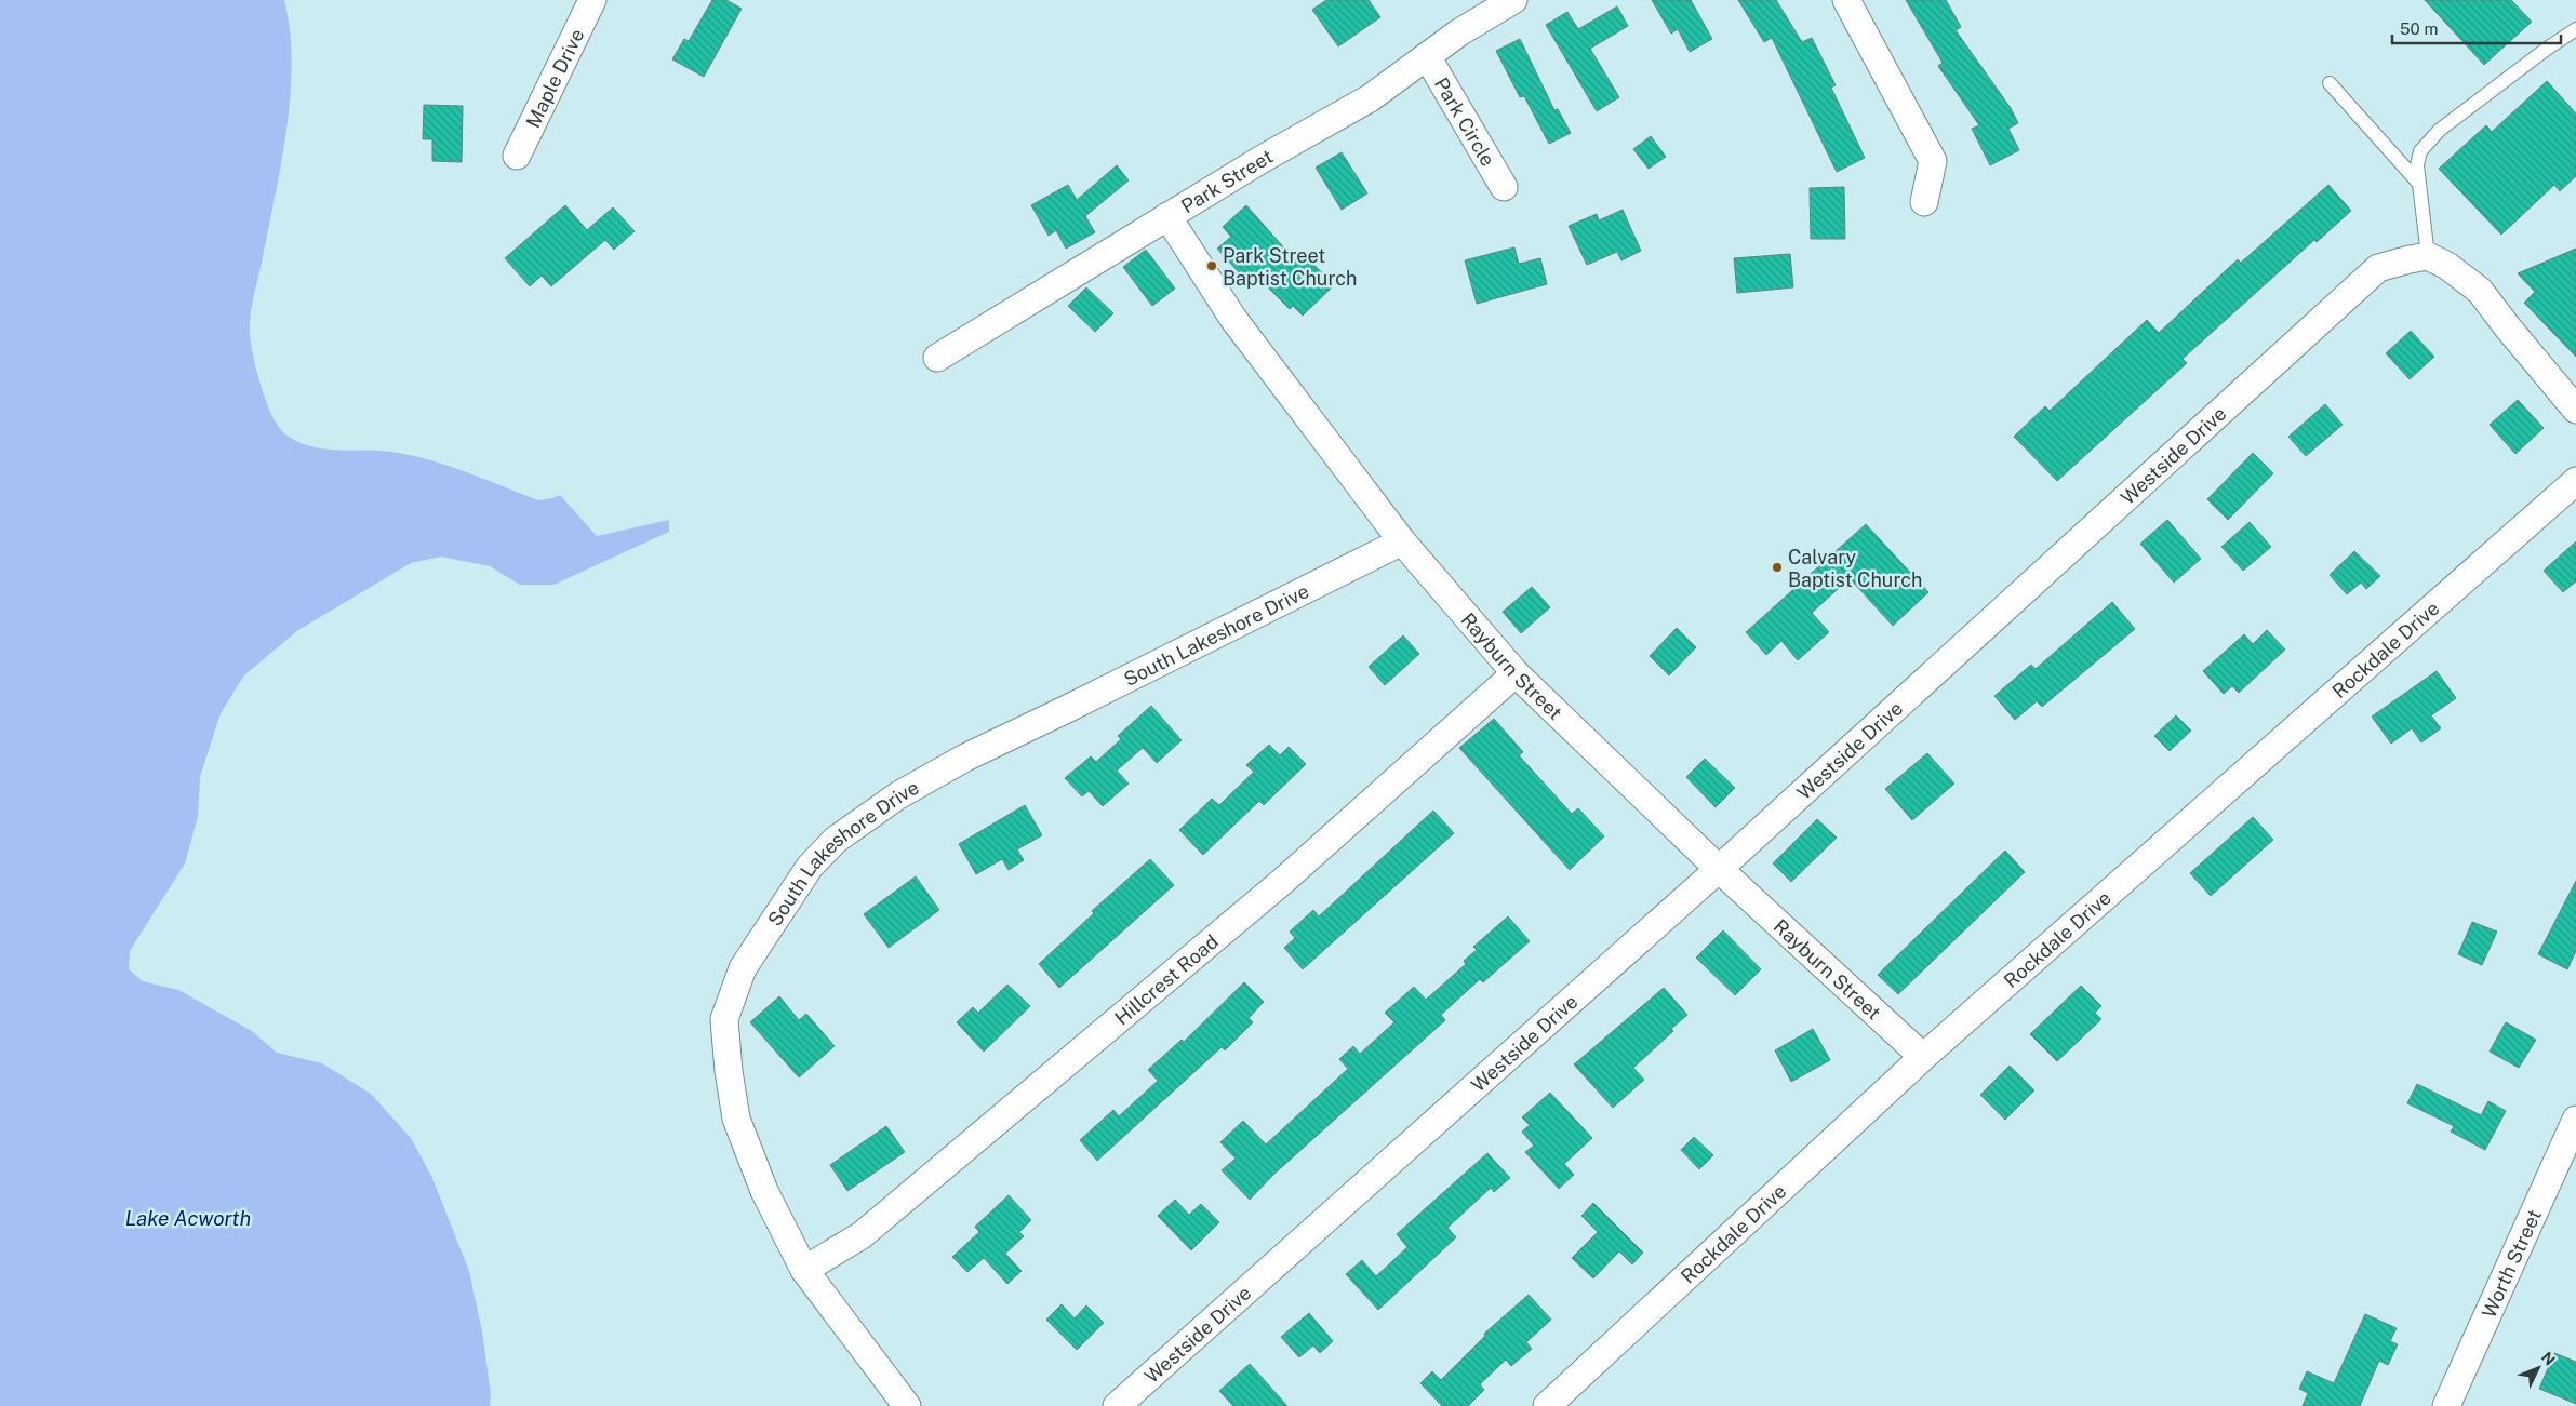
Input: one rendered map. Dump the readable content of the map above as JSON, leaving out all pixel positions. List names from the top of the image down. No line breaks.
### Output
{"streets":{"street":["Maple Drive","Park Circle","Park Street","Westside Drive","South Lakeshore Drive","Rockdale Drive","Rayburn Street","Hillcrest Road","Worth Street"]},"crossings":[["Park Circle","Park Street"],["Park Street","Rayburn Street"],["Westside Drive","Rayburn Street"],["South Lakeshore Drive","Rayburn Street"],["South Lakeshore Drive","Hillcrest Road"],["Rockdale Drive","Rayburn Street"],["Rayburn Street","Hillcrest Road"]],"water":["Lake Acworth"],"places":["Park Street Baptist Church","Calvary Baptist Church"],"scale_bar":"50 m","north":"top right"}
